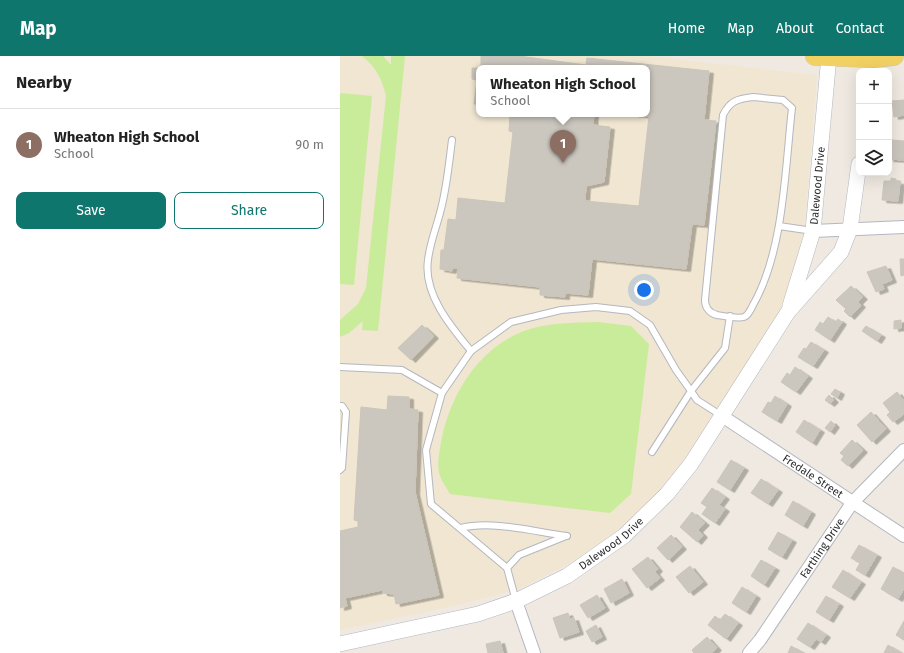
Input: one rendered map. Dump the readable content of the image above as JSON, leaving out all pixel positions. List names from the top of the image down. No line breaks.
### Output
{"streets":{"street":["Dalewood Drive","Fredale Street","Farthing Drive"]},"crossings":[["Dalewood Drive","Fredale Street"],["Fredale Street","Farthing Drive"]],"page":{"header":"Map","nav":["Home","Map","About","Contact"],"heading":"Nearby","popup":["Wheaton High School","School"],"map_buttons":["+","−"],"list":[{"mark":"1","name":"Wheaton High School","note":"School","value":"90 m"}],"pins":"1","buttons":["Save","Share"]}}
